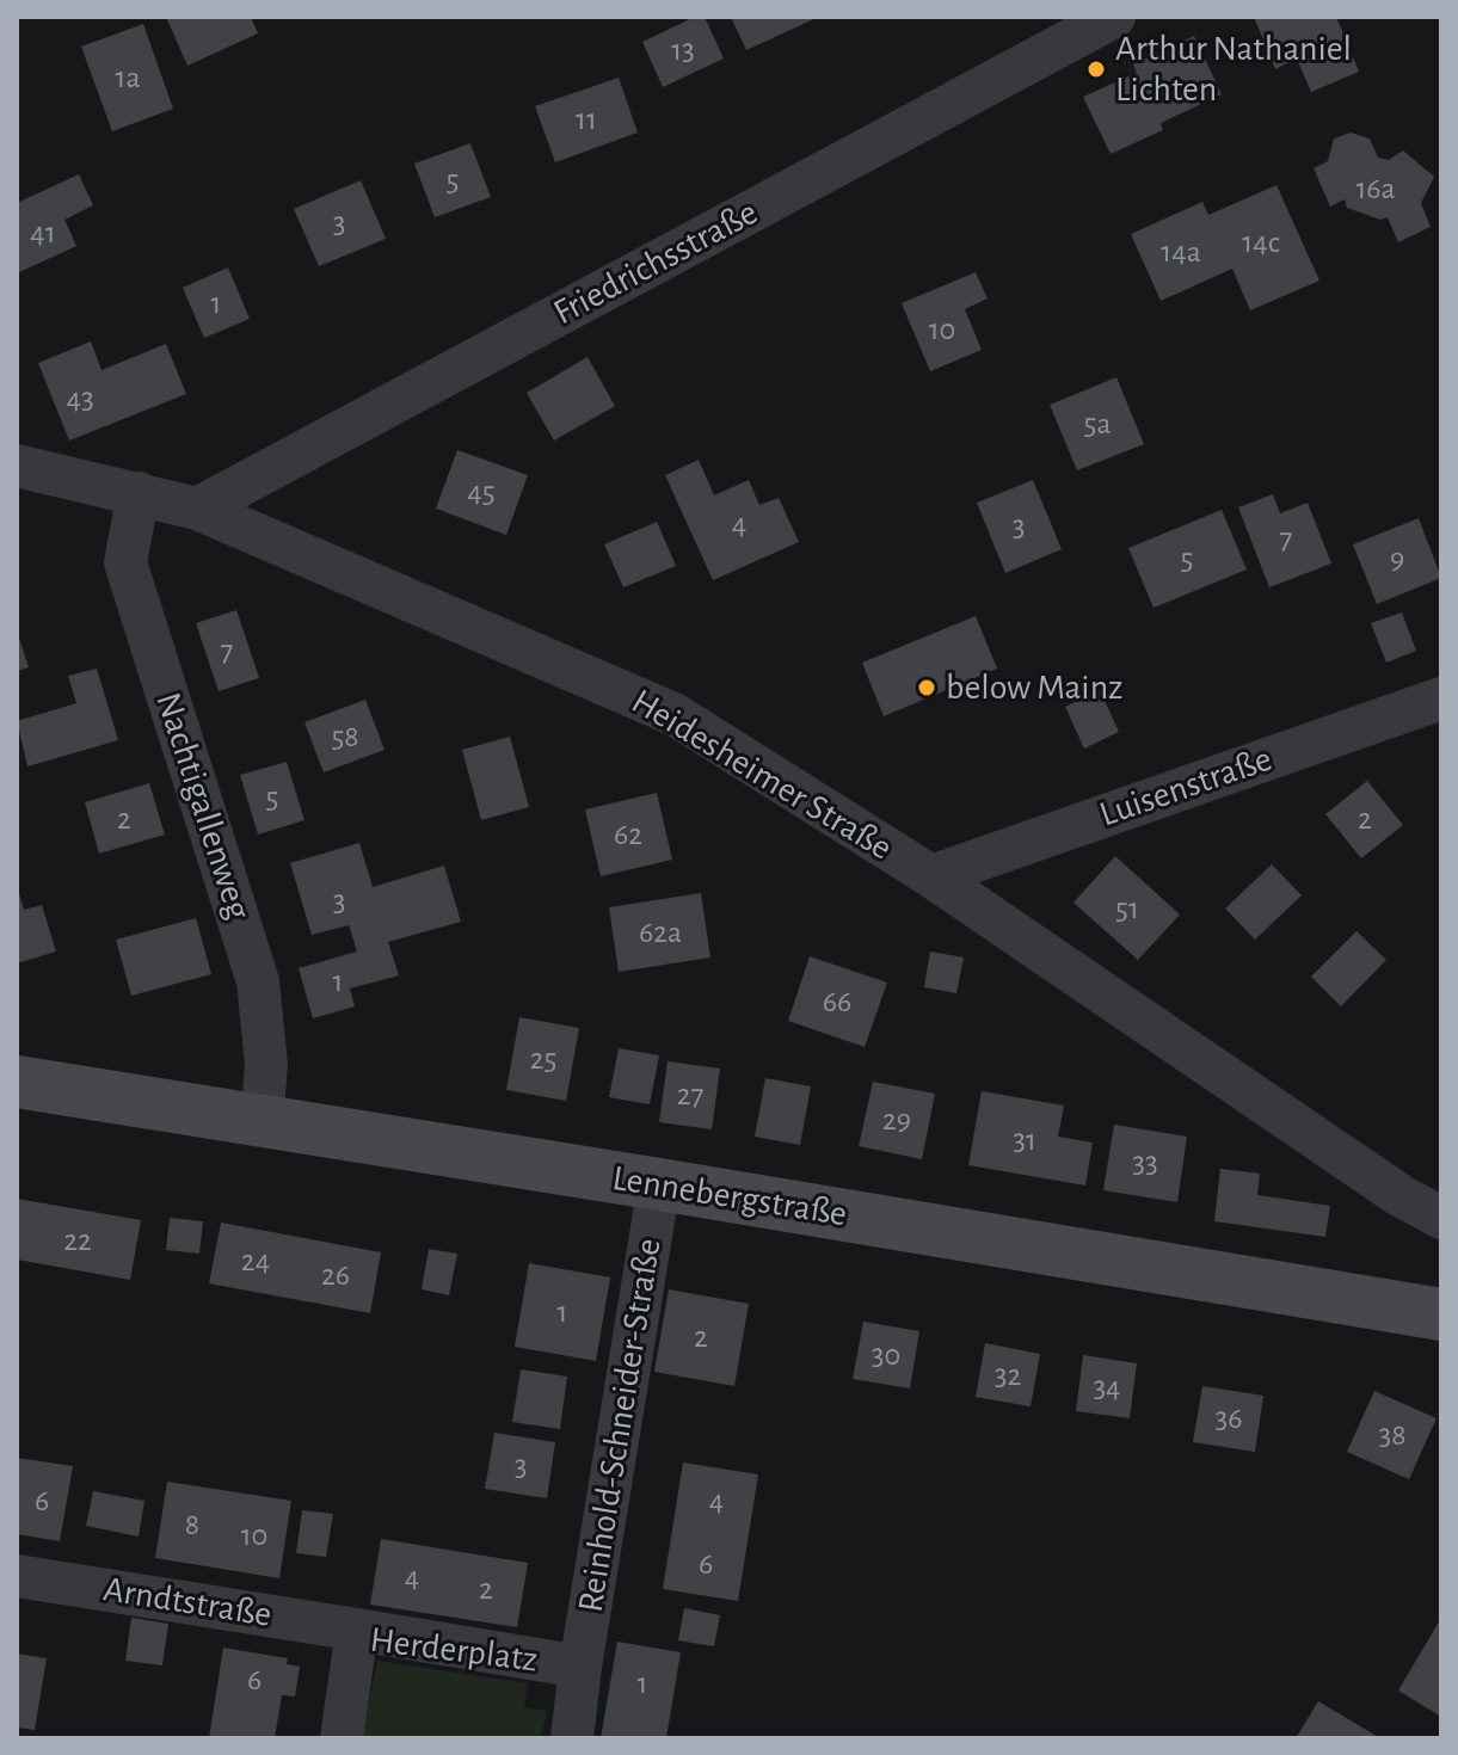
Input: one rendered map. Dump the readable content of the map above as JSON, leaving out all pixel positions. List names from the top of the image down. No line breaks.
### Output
{"streets":{"main road":["Lennebergstraße"],"street":["Friedrichsstraße","Heidesheimer Straße","Luisenstraße","Nachtigallenweg","Reinhold-Schneider-Straße","Arndtstraße","Herderplatz"]},"crossings":[["Friedrichsstraße","Heidesheimer Straße"],["Heidesheimer Straße","Luisenstraße"],["Heidesheimer Straße","Nachtigallenweg"],["Nachtigallenweg","Lennebergstraße"],["Lennebergstraße","Reinhold-Schneider-Straße"],["Reinhold-Schneider-Straße","Herderplatz"],["Arndtstraße","Herderplatz"]],"places":["Arthur Nathaniel Lichten","below Mainz"],"house_numbers":["13","1a","11","5","16a","3","41","14c","14a","1","10","43","5a","45","4","3","7","5","9","7","58","5","2","2","62","3","51","62a","1","66","25","27","29","31","33","22","24","26","1","2","30","32","34","36","38","3","6","4","8","10","6","4","2","6","1"]}
